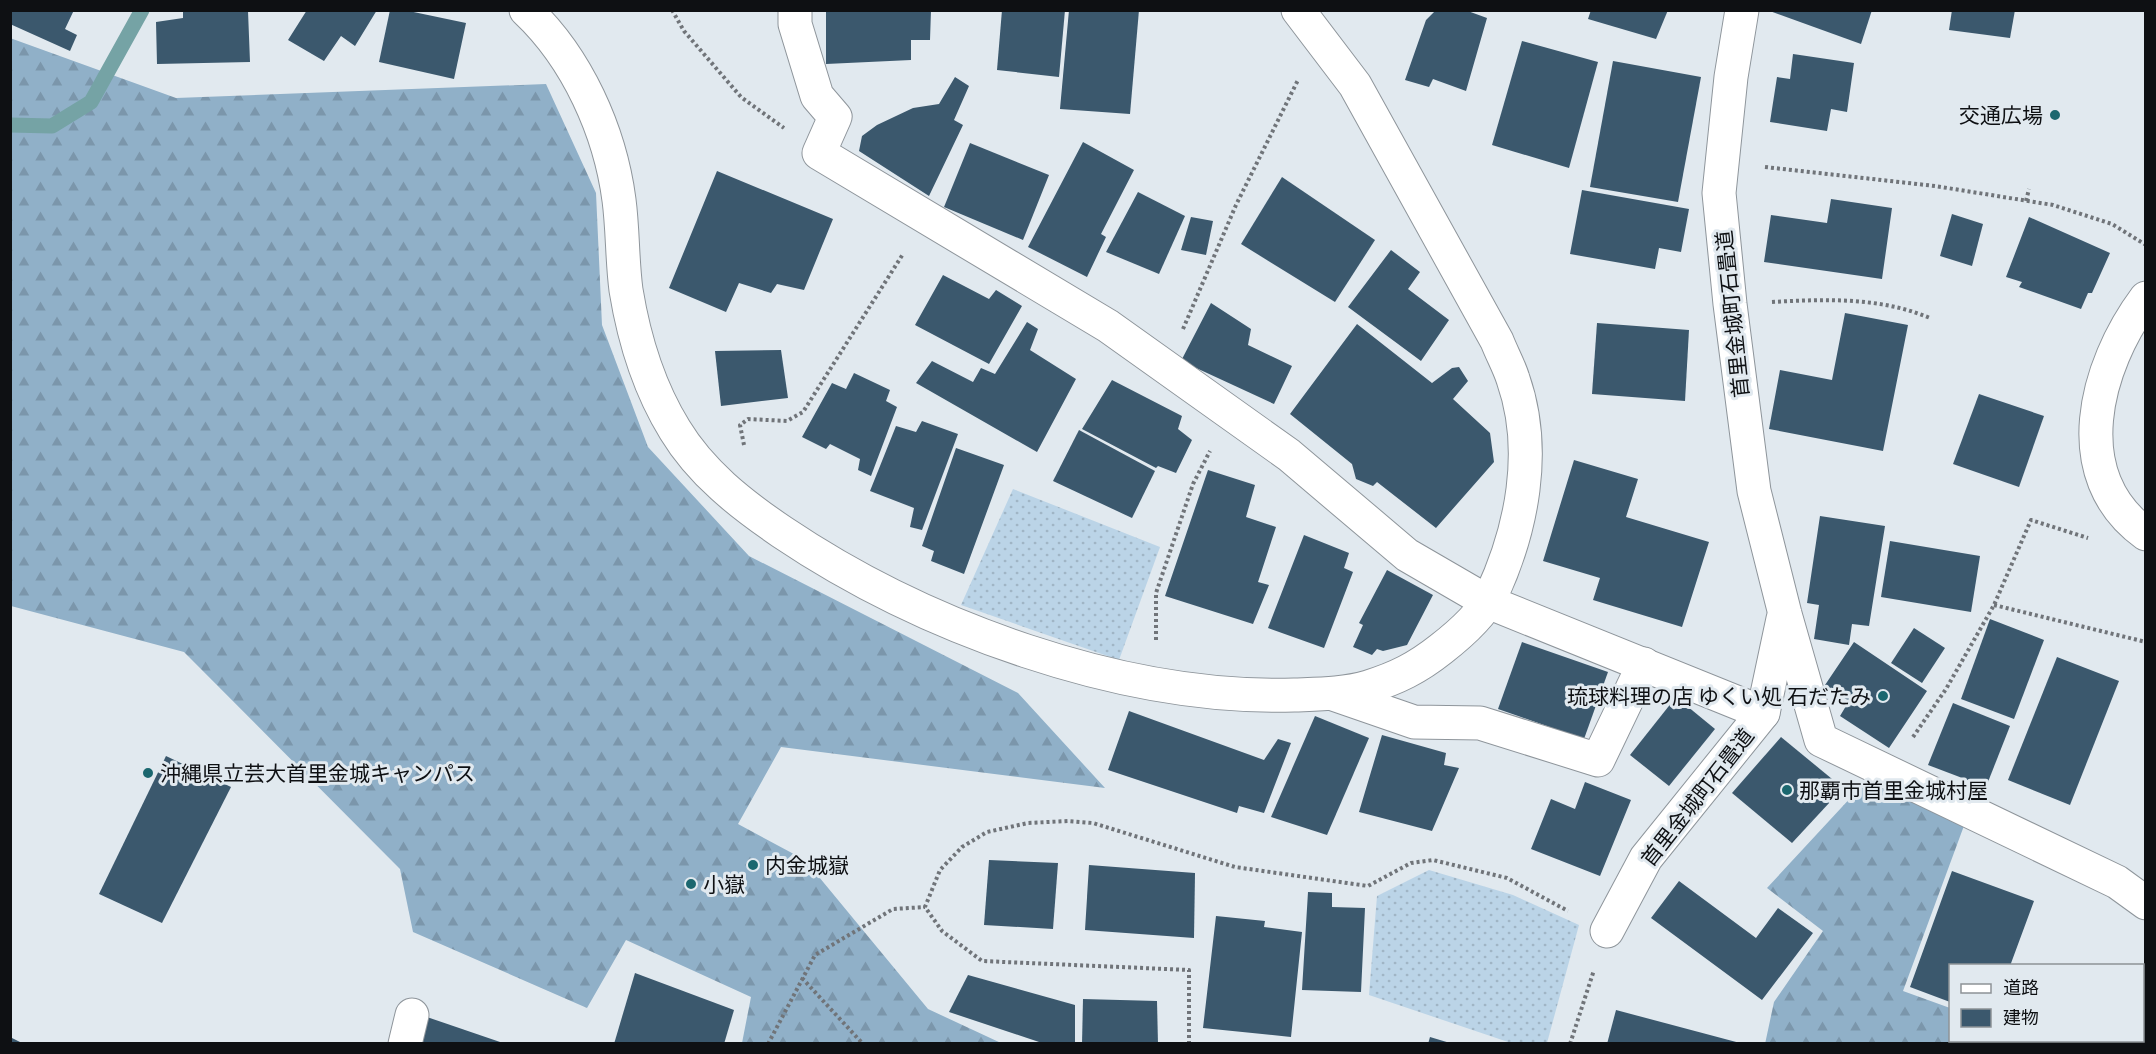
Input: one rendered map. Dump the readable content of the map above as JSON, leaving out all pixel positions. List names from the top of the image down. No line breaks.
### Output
{"streets":{"street":["首里金城町石畳道"]},"places":["交通広場","琉球料理の店 ゆくい処 石だたみ","沖縄県立芸大首里金城キャンパス","那覇市首里金城村屋","内金城嶽","小嶽"],"legend":["道路","建物"]}
